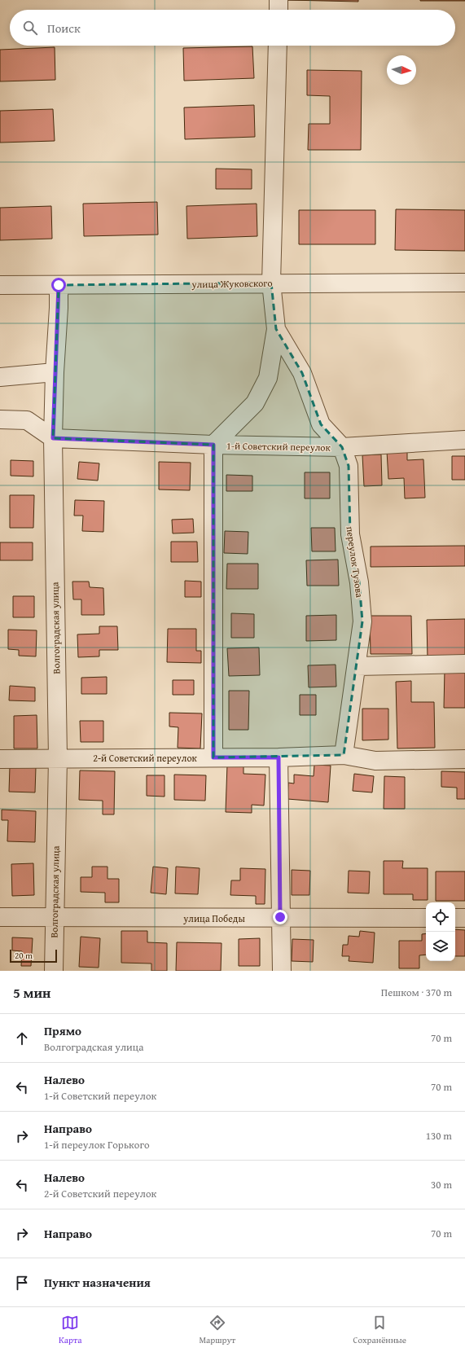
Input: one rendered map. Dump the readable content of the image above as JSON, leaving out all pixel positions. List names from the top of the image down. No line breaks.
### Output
{"streets":{"street":["улица Жуковского","1-й Советский переулок","переулок Тузова","Волгоградская улица","2-й Советский переулок","улица Победы"]},"crossings":[["улица Жуковского","Волгоградская улица"],["1-й Советский переулок","переулок Тузова"],["1-й Советский переулок","Волгоградская улица"],["переулок Тузова","2-й Советский переулок"],["Волгоградская улица","2-й Советский переулок"],["Волгоградская улица","улица Победы"]],"scale_bar":"20 m","north":"right","page":{"search":"Поиск","scale":"20 m","heading":["5 мин","Пешком · 370 m"],"list":[["Прямо","Волгоградская улица","70 m"],["Налево","1-й Советский переулок","70 m"],["Направо","1-й переулок Горького","130 m"],["Налево","2-й Советский переулок","30 m"],["Направо","70 m"],"Пункт назначения"],"nav":["Карта","Маршрут","Сохранённые"]}}
